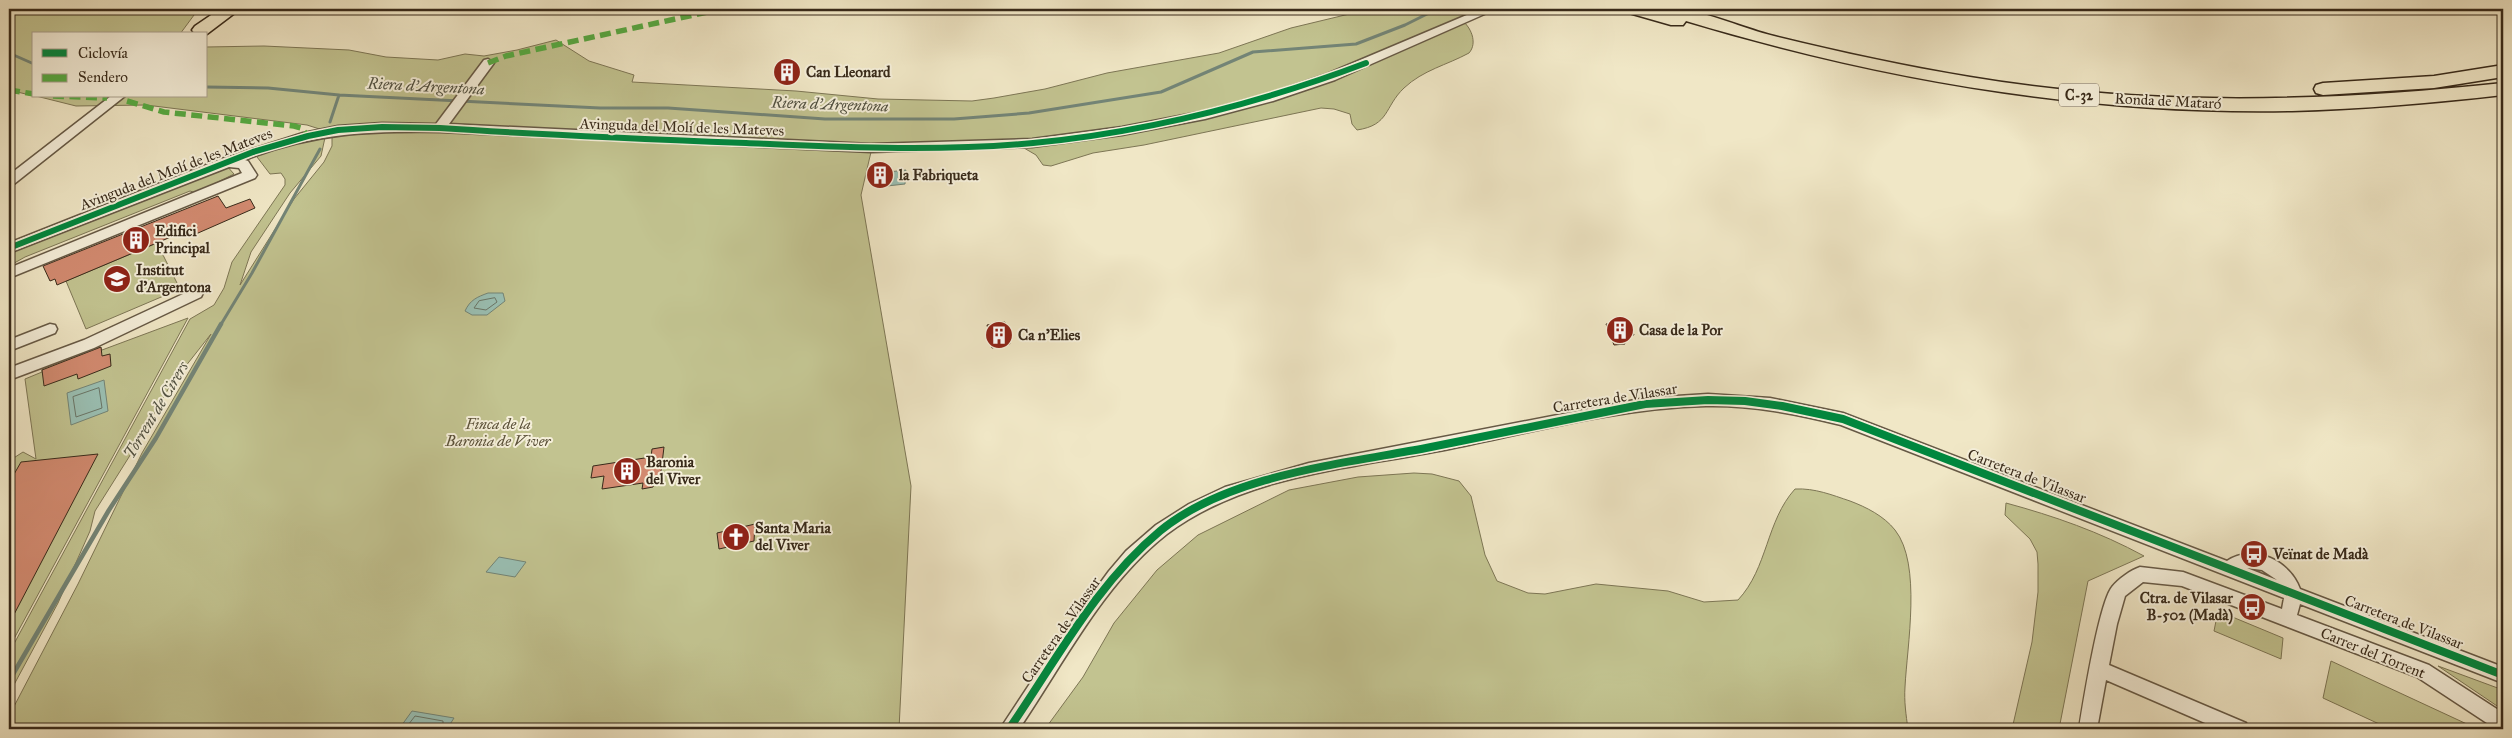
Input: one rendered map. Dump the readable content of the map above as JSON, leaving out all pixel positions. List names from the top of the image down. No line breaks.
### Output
{"streets":{"highway":["C-32","Ronda de Mataró"],"street":["Avinguda del Molí de les Mateves","Carretera de Vilassar","Carrer del Torrent"]},"water":["Riera d'Argentona","Torrent de Cirers"],"parks":["Finca de la Baronia de Viver"],"places":{"building":["Can Lleonard","la Fabriqueta","Edifici Principal","Casa de la Por","Ca n'Elies","Baronia del Viver"],"school or university":["Institut d'Argentona"],"church":["Santa Maria del Viver"],"bus stop":["Veïnat de Madà","Ctra. de Vilasar B-502 (Madà)"]},"legend":["Ciclovía","Sendero"]}
